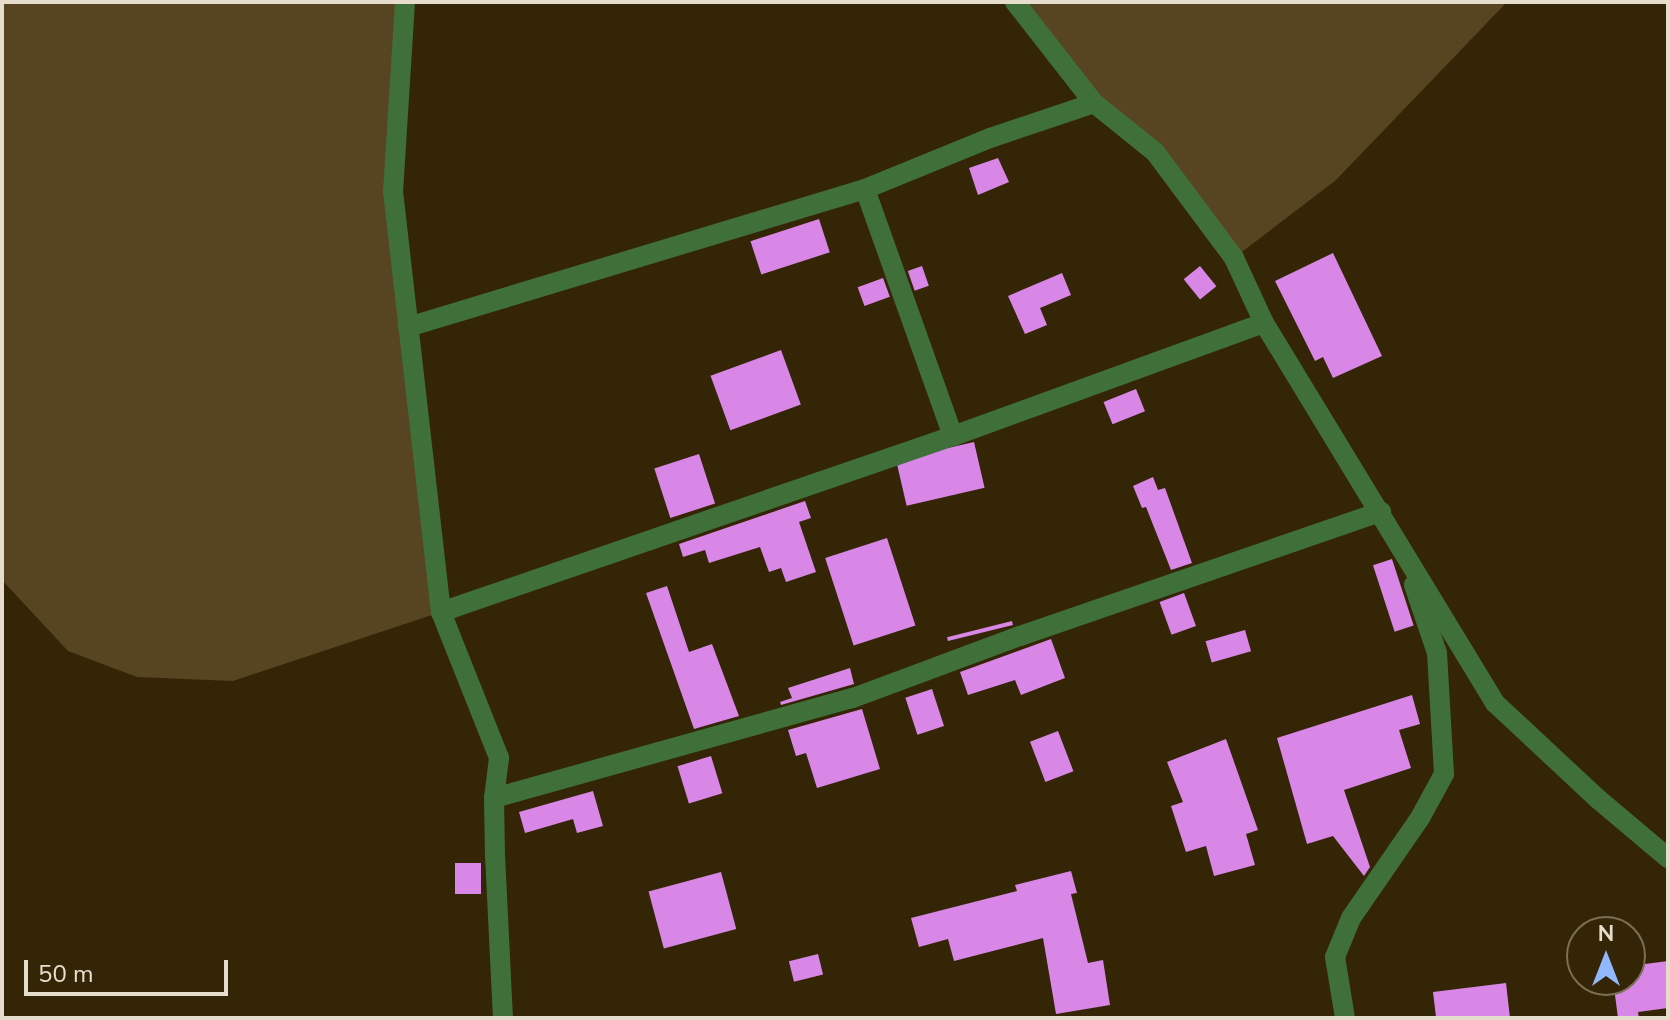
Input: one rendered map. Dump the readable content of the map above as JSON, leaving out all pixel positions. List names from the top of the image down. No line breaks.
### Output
{"scale_bar":"50 m","north":"top"}
